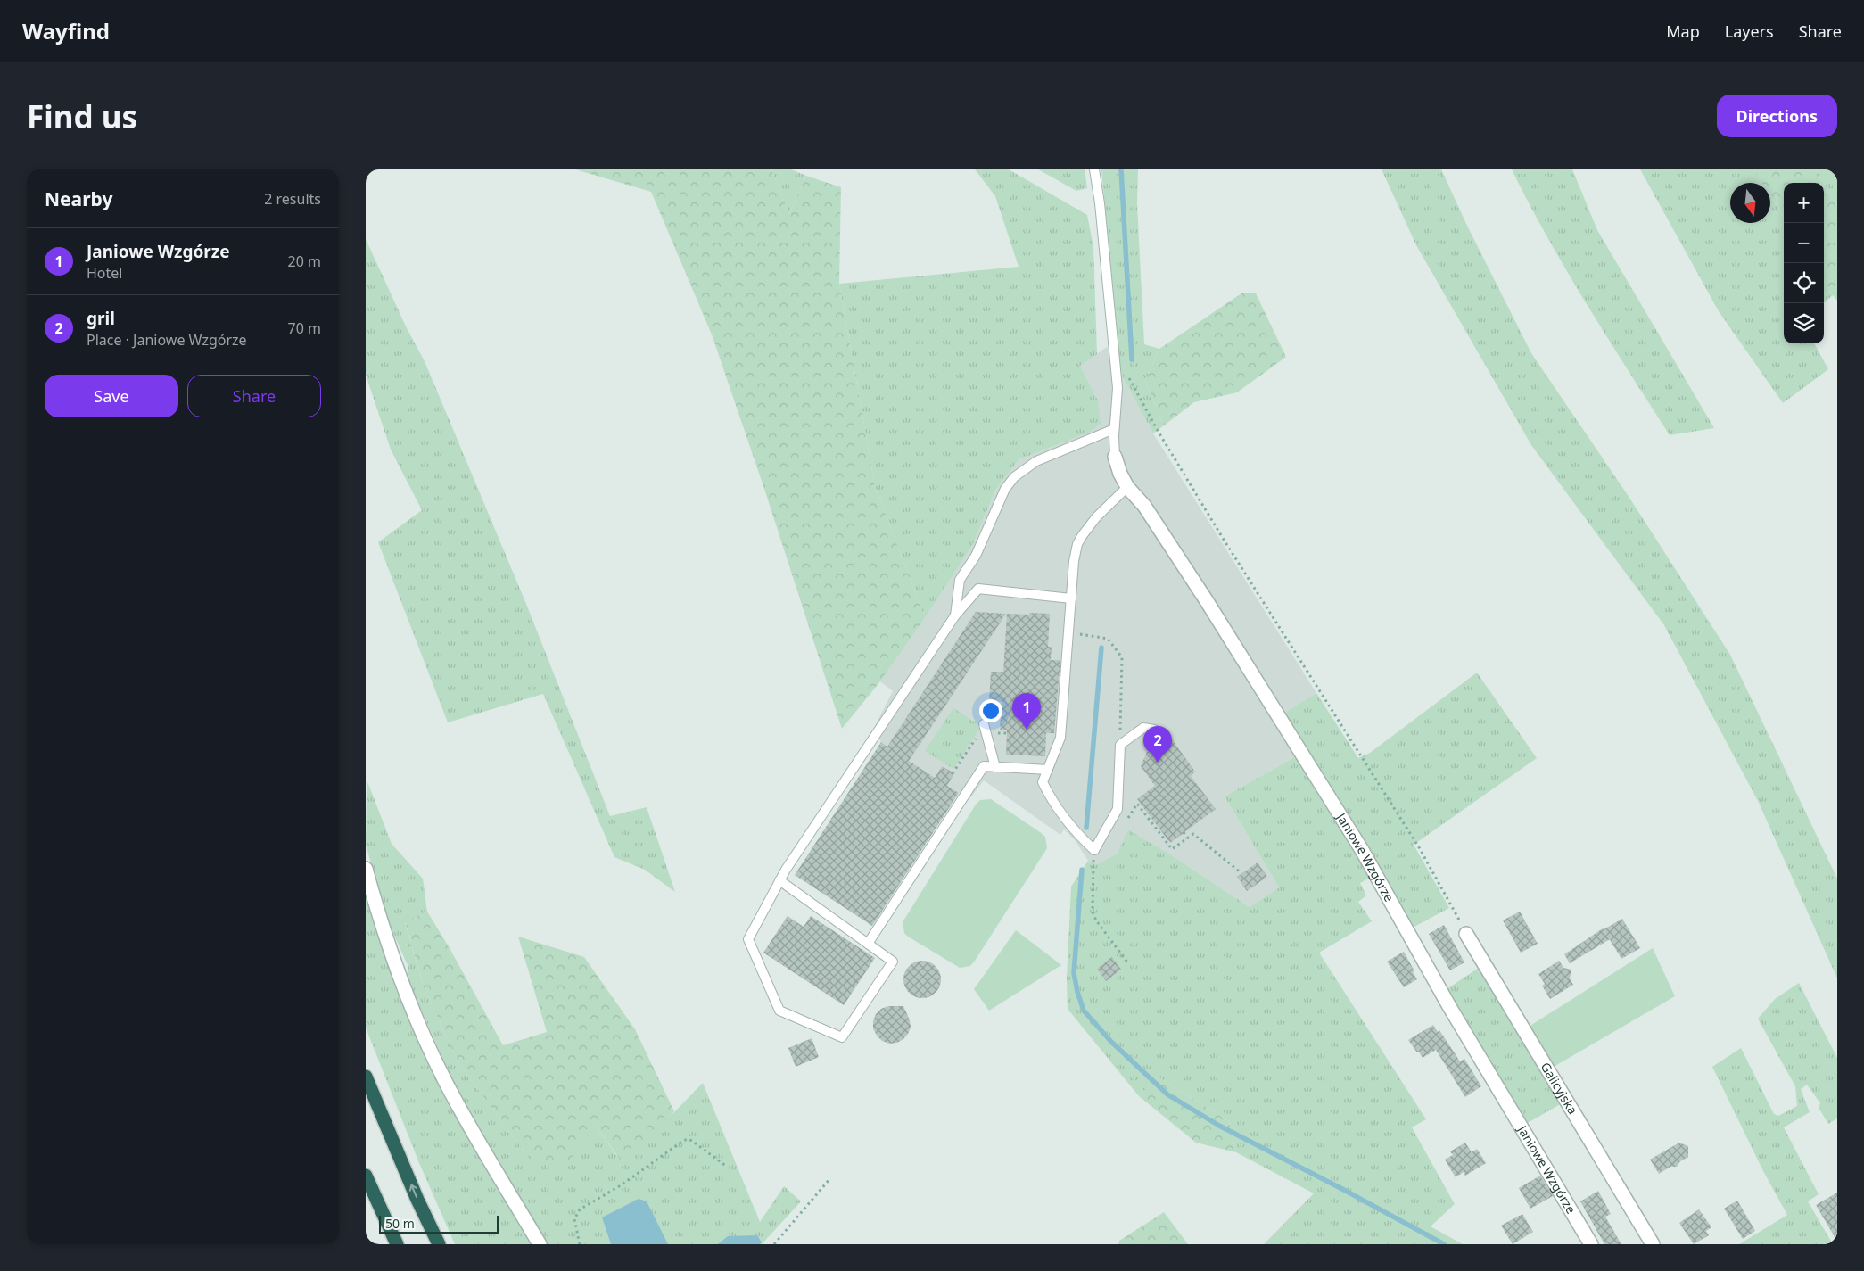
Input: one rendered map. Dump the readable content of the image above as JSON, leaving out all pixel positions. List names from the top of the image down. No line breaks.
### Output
{"streets":{"street":["Janiowe Wzgórze","Galicyjska"]},"scale_bar":"50 m","north":"bottom","page":{"header":"Wayfind","nav":["Map","Layers","Share"],"buttons":["Directions",["Save","Share"]],"title":"Find us","heading":["Nearby","2 results"],"map_buttons":["+","−"],"list":[{"mark":"1","name":"Janiowe Wzgórze","note":"Hotel","value":"20 m"},{"mark":"2","name":"gril","note":"Place · Janiowe Wzgórze","value":"70 m"}],"pins":["1","2"],"scale":"50 m"}}
